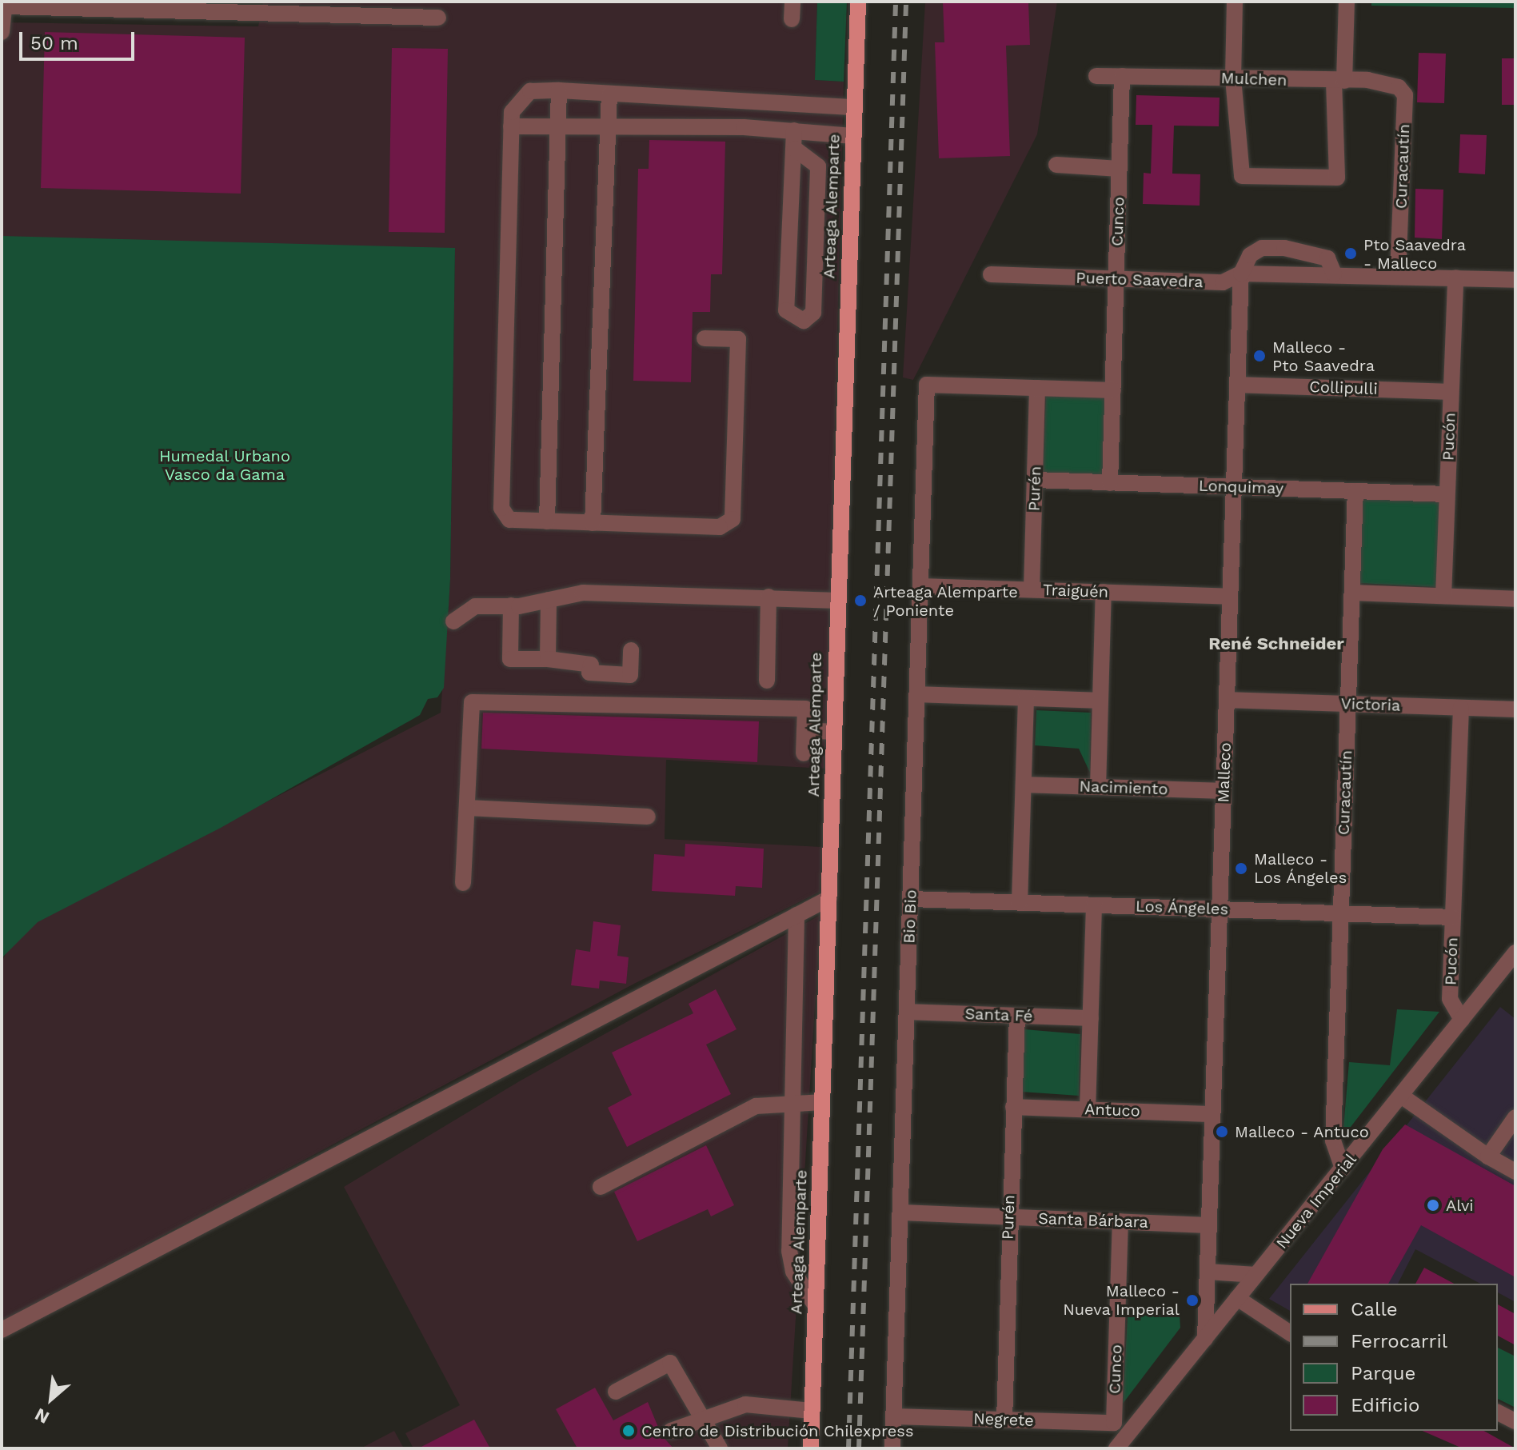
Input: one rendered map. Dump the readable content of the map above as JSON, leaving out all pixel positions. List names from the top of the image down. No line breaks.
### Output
{"streets":{"main road":["Arteaga Alemparte"],"street":["Mulchen","Curacautín","Cunco","Puerto Saavedra","Collipulli","Pucón","Lonquimay","Purén","Traiguén","Victoria","Malleco","Nacimiento","Los Ángeles","Bio Bio","Santa Fé","Antuco","Nueva Imperial","Santa Bárbara","Negrete"]},"crossings":[["Mulchen","Curacautín"],["Mulchen","Cunco"],["Curacautín","Puerto Saavedra"],["Curacautín","Lonquimay"],["Curacautín","Victoria"],["Curacautín","Los Ángeles"],["Curacautín","Nueva Imperial"],["Cunco","Puerto Saavedra"],["Cunco","Lonquimay"],["Cunco","Santa Bárbara"],["Cunco","Negrete"],["Puerto Saavedra","Pucón"],["Puerto Saavedra","Malleco"],["Collipulli","Pucón"],["Collipulli","Malleco"],["Pucón","Lonquimay"],["Pucón","Victoria"],["Pucón","Los Ángeles"],["Pucón","Nueva Imperial"],["Lonquimay","Purén"],["Lonquimay","Malleco"],["Purén","Traiguén"],["Purén","Bio Bio"],["Purén","Santa Fé"],["Purén","Antuco"],["Purén","Santa Bárbara"],["Purén","Negrete"],["Traiguén","Malleco"],["Traiguén","Bio Bio"],["Victoria","Malleco"],["Malleco","Nacimiento"],["Malleco","Los Ángeles"],["Malleco","Antuco"],["Malleco","Nueva Imperial"],["Malleco","Santa Bárbara"],["Los Ángeles","Bio Bio"],["Bio Bio","Santa Fé"],["Bio Bio","Santa Bárbara"],["Bio Bio","Negrete"]],"districts":["René Schneider"],"parks":["Humedal Urbano Vasco da Gama"],"places":["Pto Saavedra - Malleco","Malleco - Pto Saavedra","Arteaga Alemparte / Poniente","Malleco - Los Ángeles","Malleco - Antuco","Alvi","Malleco - Nueva Imperial","Centro de Distribución Chilexpress"],"legend":["Calle","Ferrocarril","Parque","Edificio"],"scale_bar":"50 m","north":"bottom left"}
